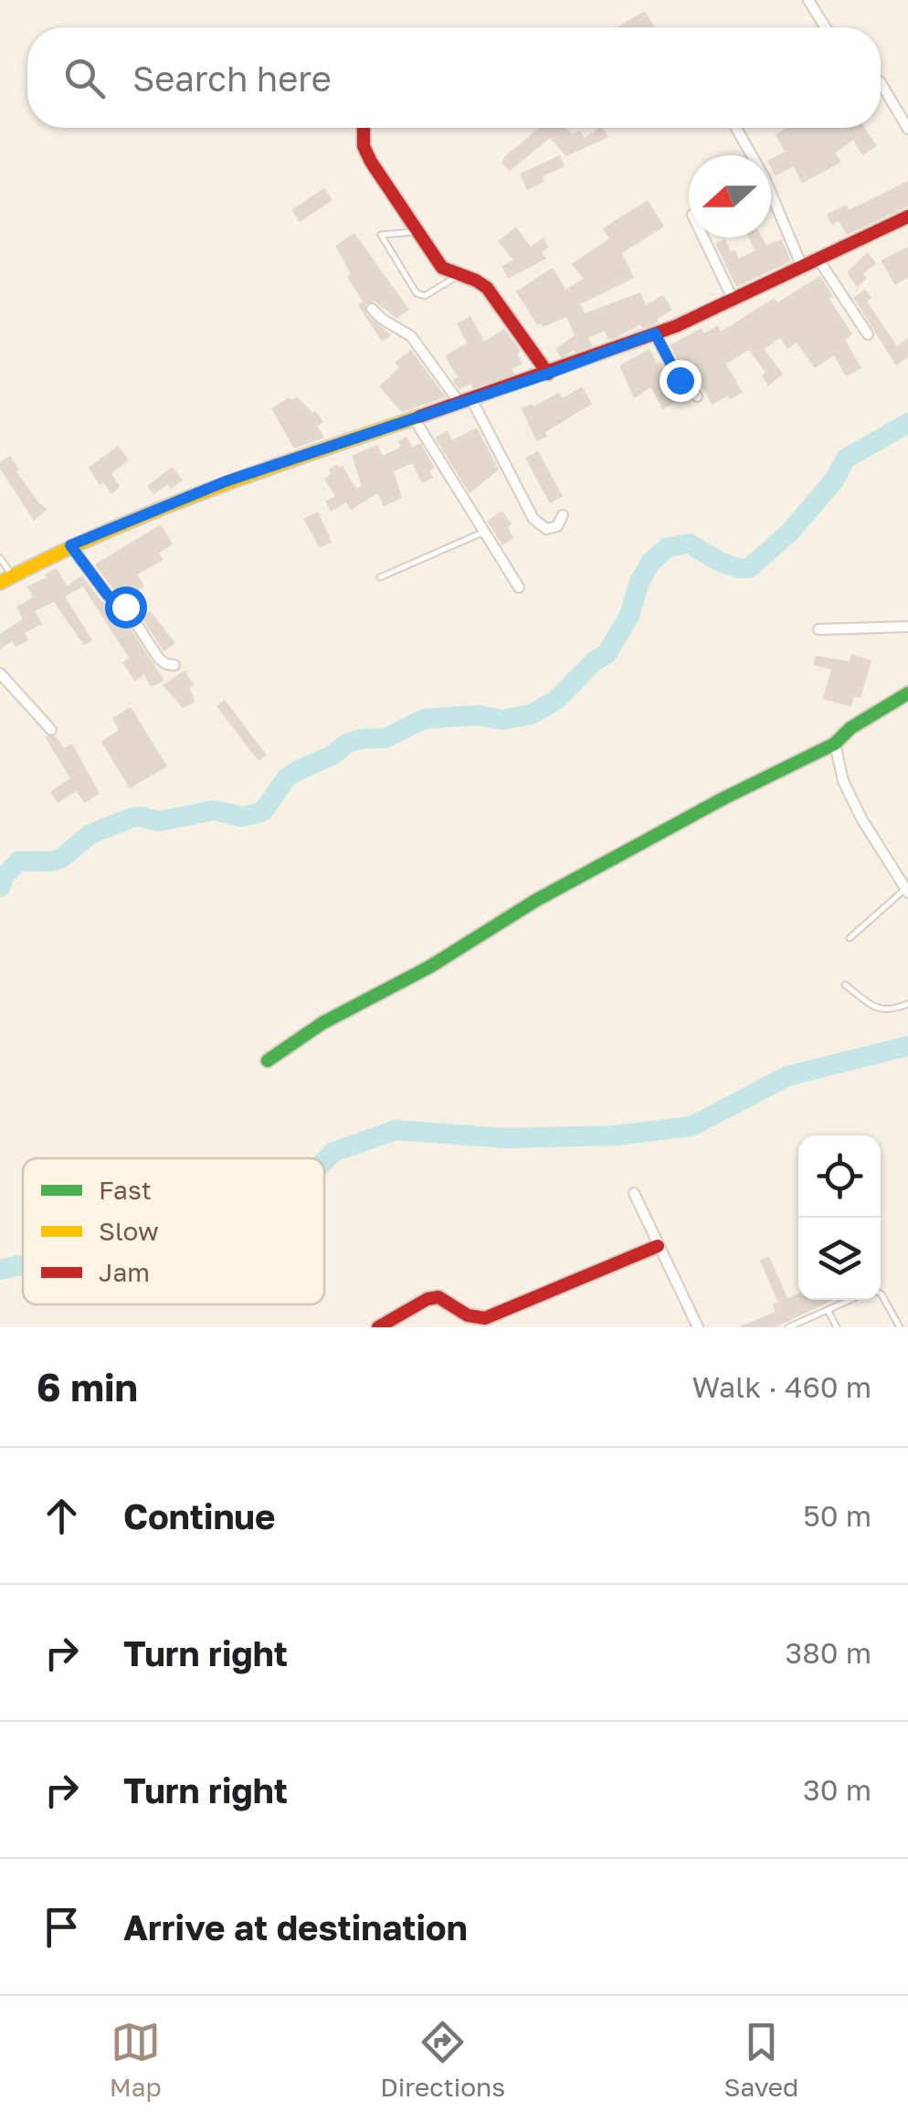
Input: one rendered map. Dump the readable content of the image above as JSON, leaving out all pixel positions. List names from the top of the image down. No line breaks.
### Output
{"legend":["Fast","Slow","Jam"],"north":"left","page":{"search":"Search here","heading":["6 min","Walk · 460 m"],"list":[["Continue","50 m"],["Turn right","380 m"],["Turn right","30 m"],"Arrive at destination"],"nav":["Map","Directions","Saved"]}}
